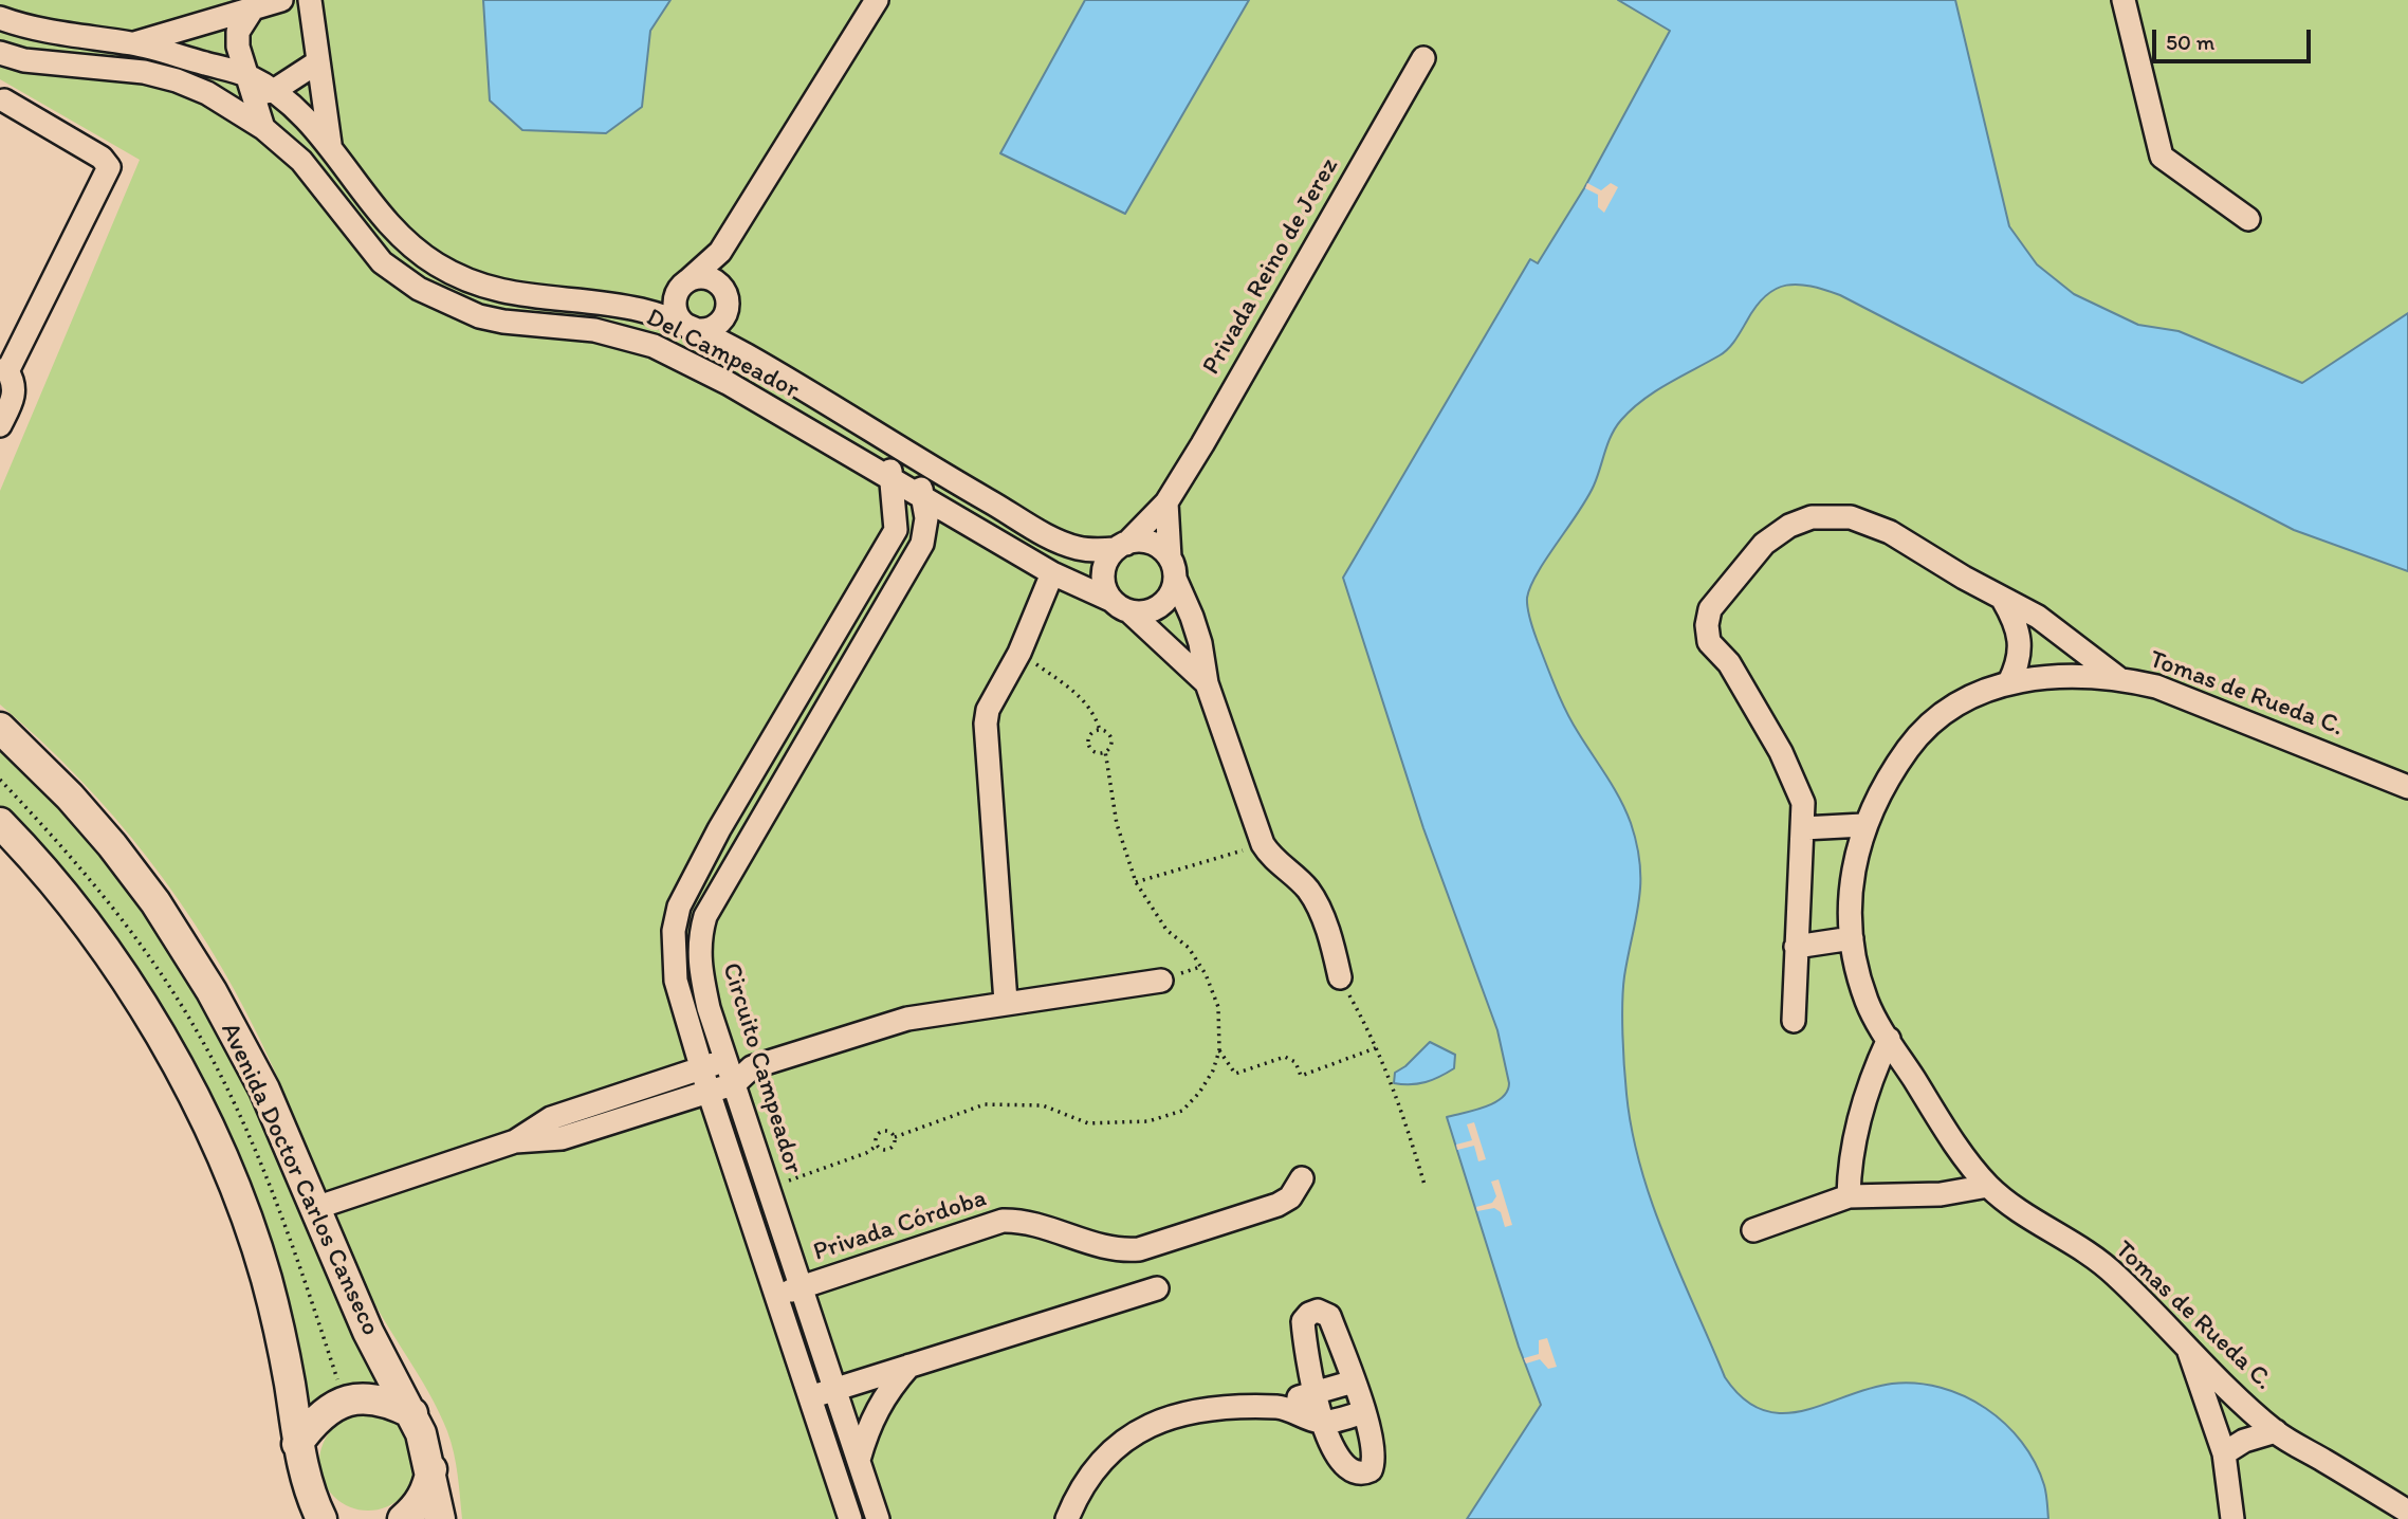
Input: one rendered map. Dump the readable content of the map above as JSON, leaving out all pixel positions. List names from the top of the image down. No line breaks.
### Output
{"streets":{"main road":["Avenida Doctor Carlos Canseco"],"street":["Privada Reino de Jerez","Del Campeador","Tomas de Rueda C.","Circuito Campeador","Privada Córdoba"]},"crossings":[["Privada Reino de Jerez","Del Campeador"],["Del Campeador","Circuito Campeador"],["Circuito Campeador","Privada Córdoba"]],"scale_bar":"50 m"}
